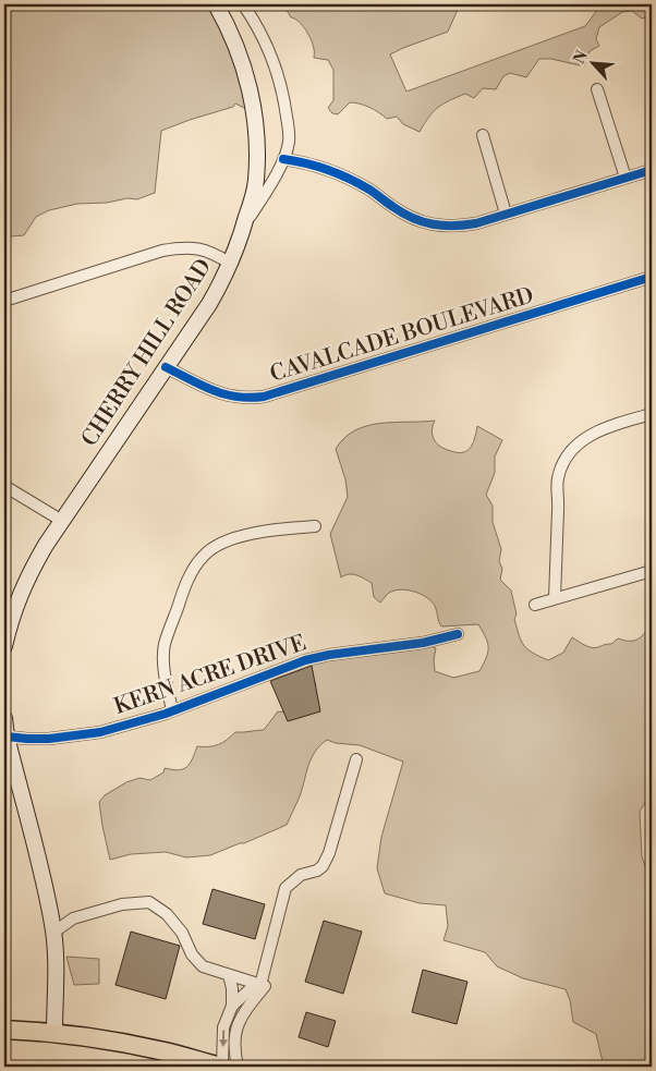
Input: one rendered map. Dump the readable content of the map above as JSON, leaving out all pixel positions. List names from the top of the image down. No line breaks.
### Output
{"streets":{"main road":["CHERRY HILL ROAD"],"street":["CAVALCADE BOULEVARD","KERN ACRE DRIVE"]},"crossings":[["CAVALCADE BOULEVARD","CHERRY HILL ROAD"]],"north":"top left"}
